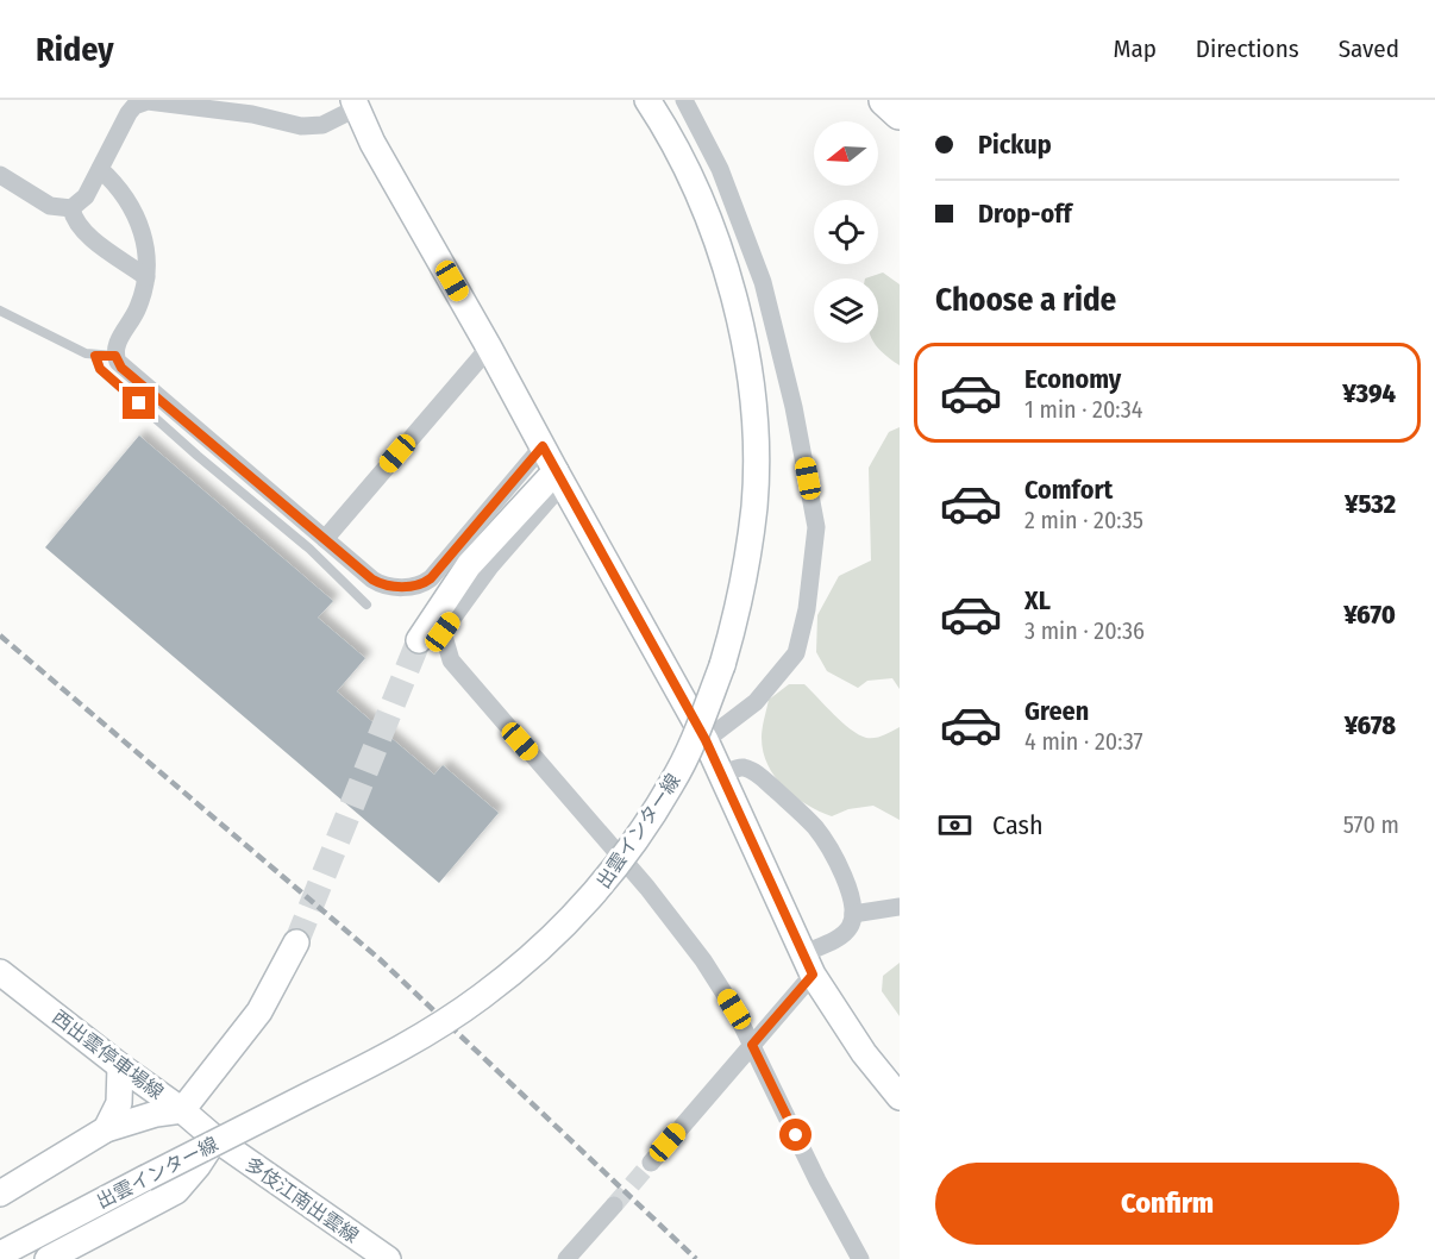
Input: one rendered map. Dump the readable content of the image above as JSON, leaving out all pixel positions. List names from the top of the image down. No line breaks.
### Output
{"streets":{"main road":["出雲インター線","西出雲停車場線","多伎江南出雲線"]},"crossings":[["西出雲停車場線","多伎江南出雲線"]],"north":"left","page":{"header":"Ridey","nav":["Map","Directions","Saved"],"banner":["Pickup","Drop-off"],"heading":"Choose a ride","list":[{"name":"Economy","note":"1 min · 20:34","value":"¥394"},{"name":"Comfort","note":"2 min · 20:35","value":"¥532"},{"name":"XL","note":"3 min · 20:36","value":"¥670"},{"name":"Green","note":"4 min · 20:37","value":"¥678"}],"pay":["Cash","570 m"],"buttons":"Confirm"}}
